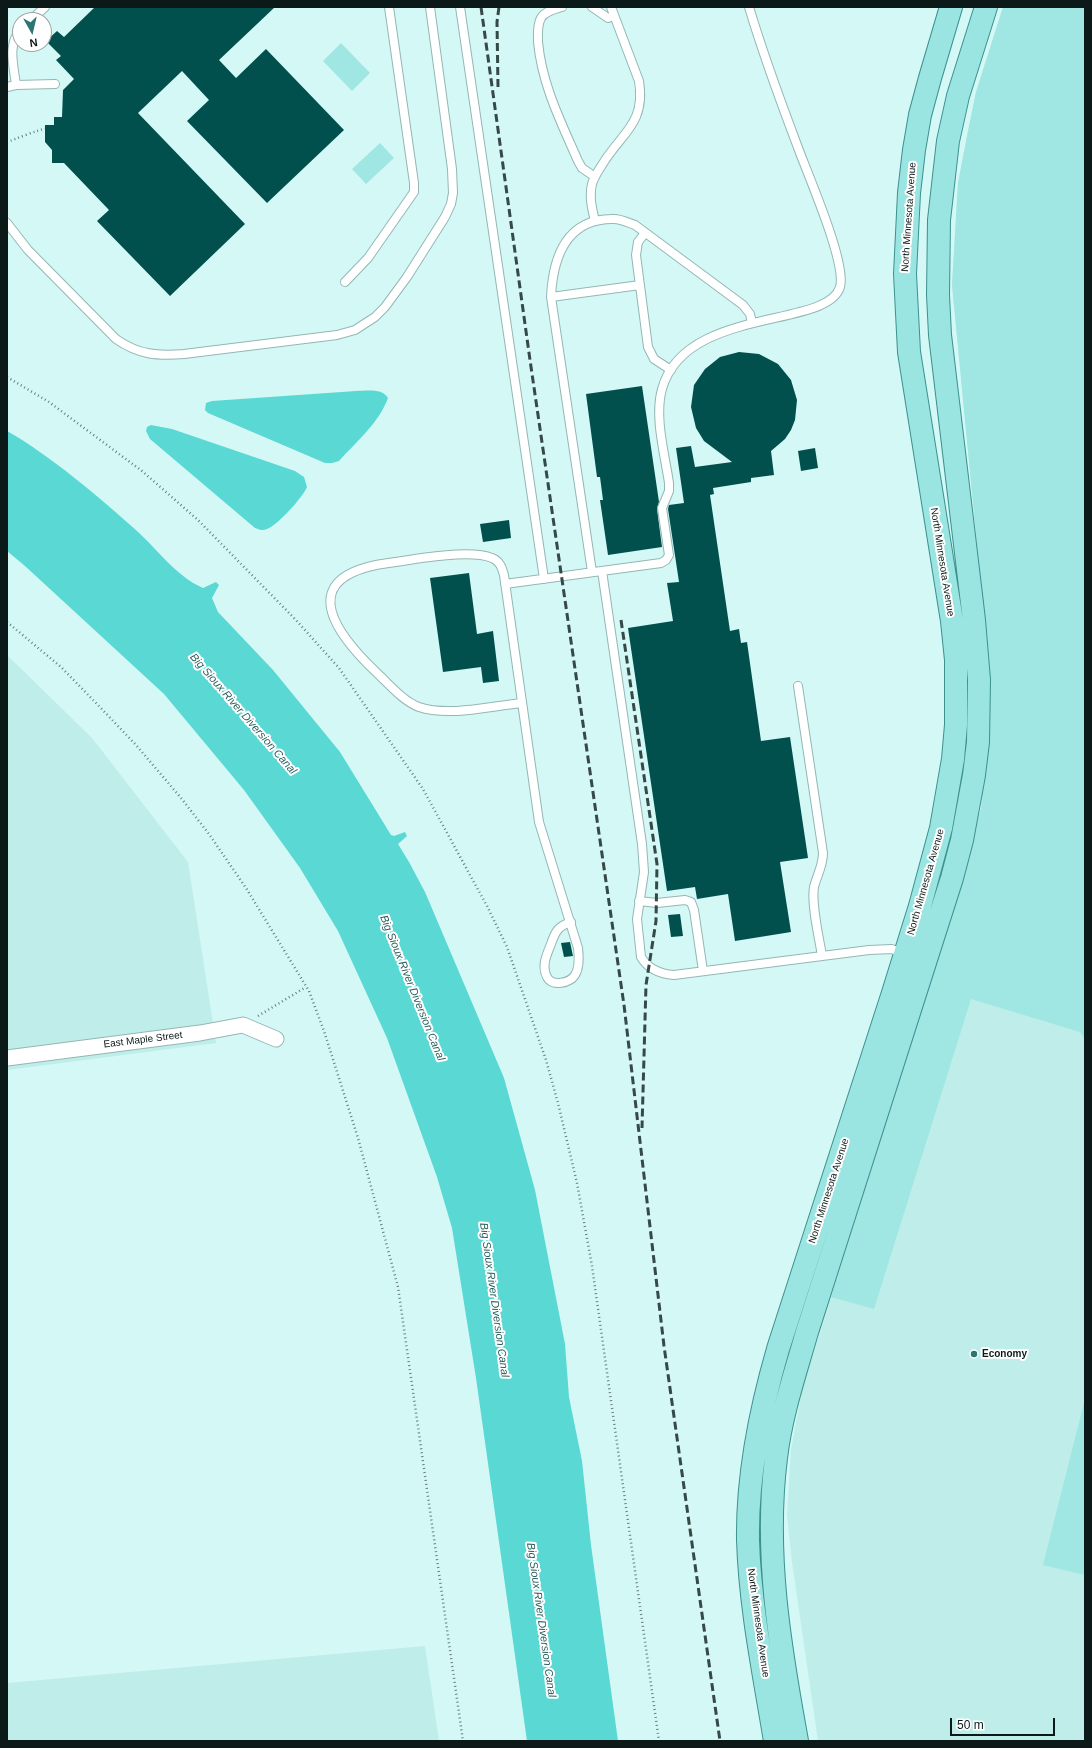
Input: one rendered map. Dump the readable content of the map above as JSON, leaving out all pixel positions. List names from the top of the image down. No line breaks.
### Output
{"streets":{"main road":["North Minnesota Avenue"],"street":["East Maple Street"]},"water":["Big Sioux River Diversion Canal"],"places":["Economy"],"scale_bar":"50 m","north":"bottom"}
